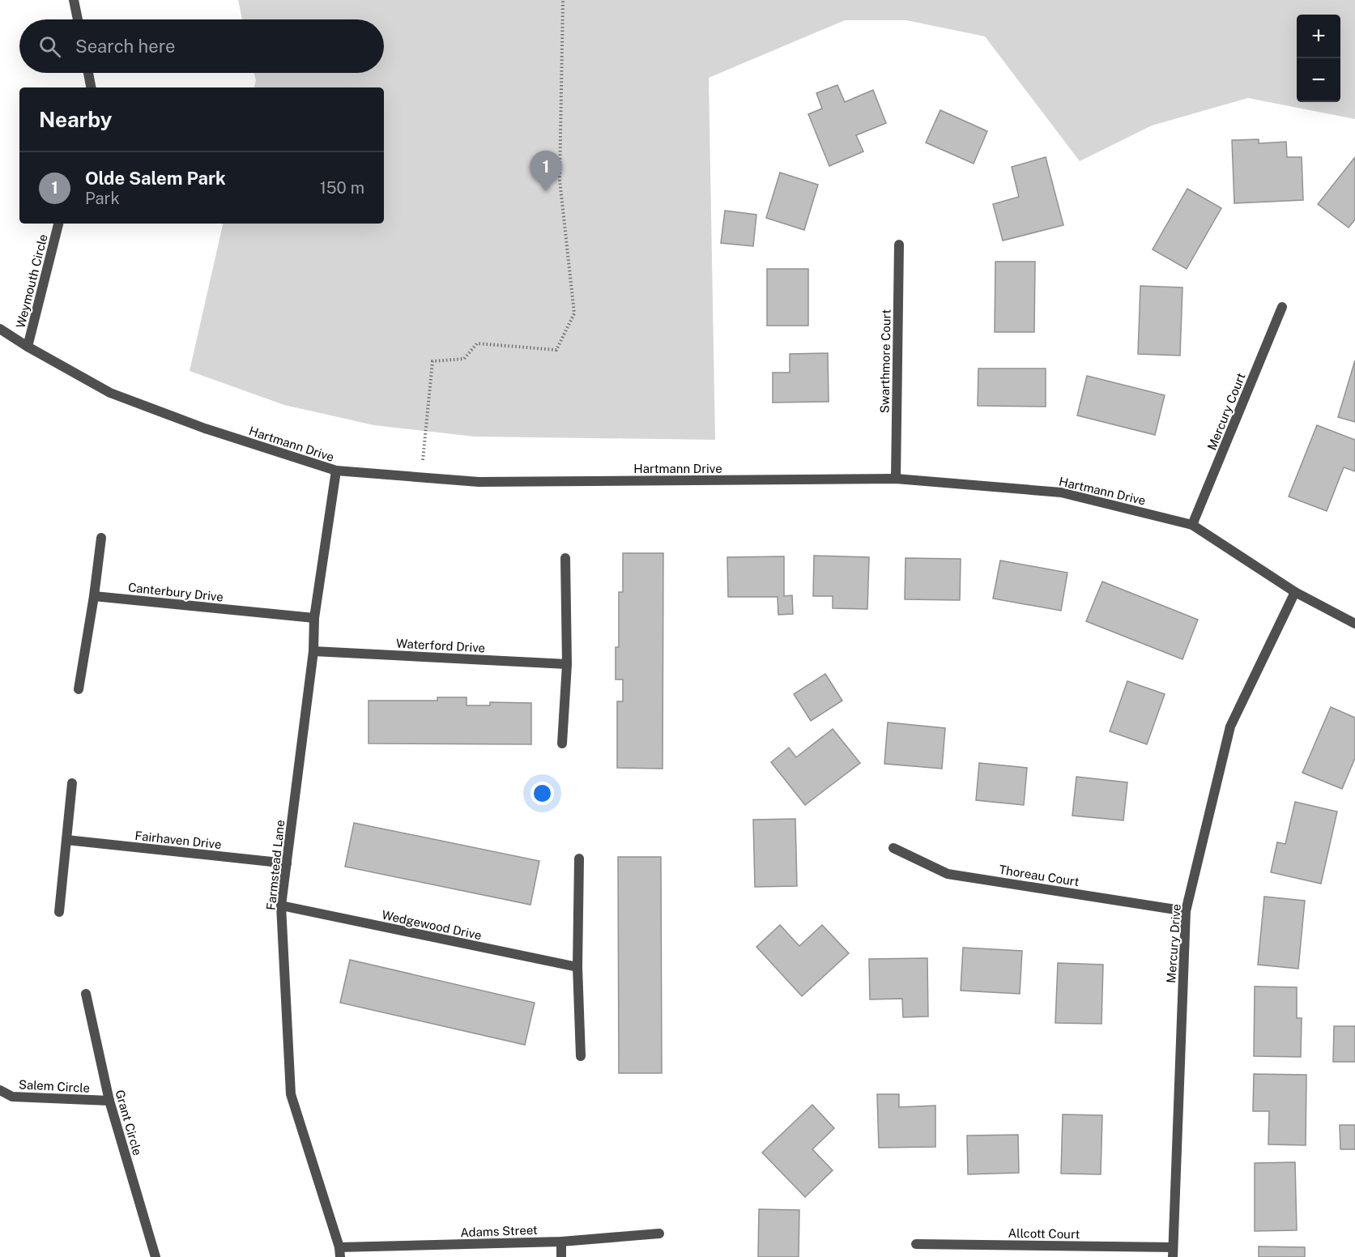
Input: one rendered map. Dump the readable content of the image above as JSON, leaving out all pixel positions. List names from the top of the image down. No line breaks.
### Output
{"streets":{"street":["Weymouth Circle","Swarthmore Court","Mercury Court","Hartmann Drive","Canterbury Drive","Waterford Drive","Fairhaven Drive","Farmstead Lane","Thoreau Court","Wedgewood Drive","Mercury Drive","Salem Circle","Grant Circle","Adams Street","Allcott Court"]},"crossings":[["Weymouth Circle","Hartmann Drive"],["Swarthmore Court","Hartmann Drive"],["Mercury Court","Hartmann Drive"],["Hartmann Drive","Farmstead Lane"],["Hartmann Drive","Mercury Drive"],["Canterbury Drive","Farmstead Lane"],["Waterford Drive","Farmstead Lane"],["Fairhaven Drive","Farmstead Lane"],["Farmstead Lane","Wedgewood Drive"],["Farmstead Lane","Adams Street"],["Thoreau Court","Mercury Drive"],["Mercury Drive","Allcott Court"],["Salem Circle","Grant Circle"]],"page":{"map_buttons":["+","−"],"search":"Search here","heading":"Nearby","pins":"1","list":[{"mark":"1","name":"Olde Salem Park","note":"Park","value":"150 m"}]}}
